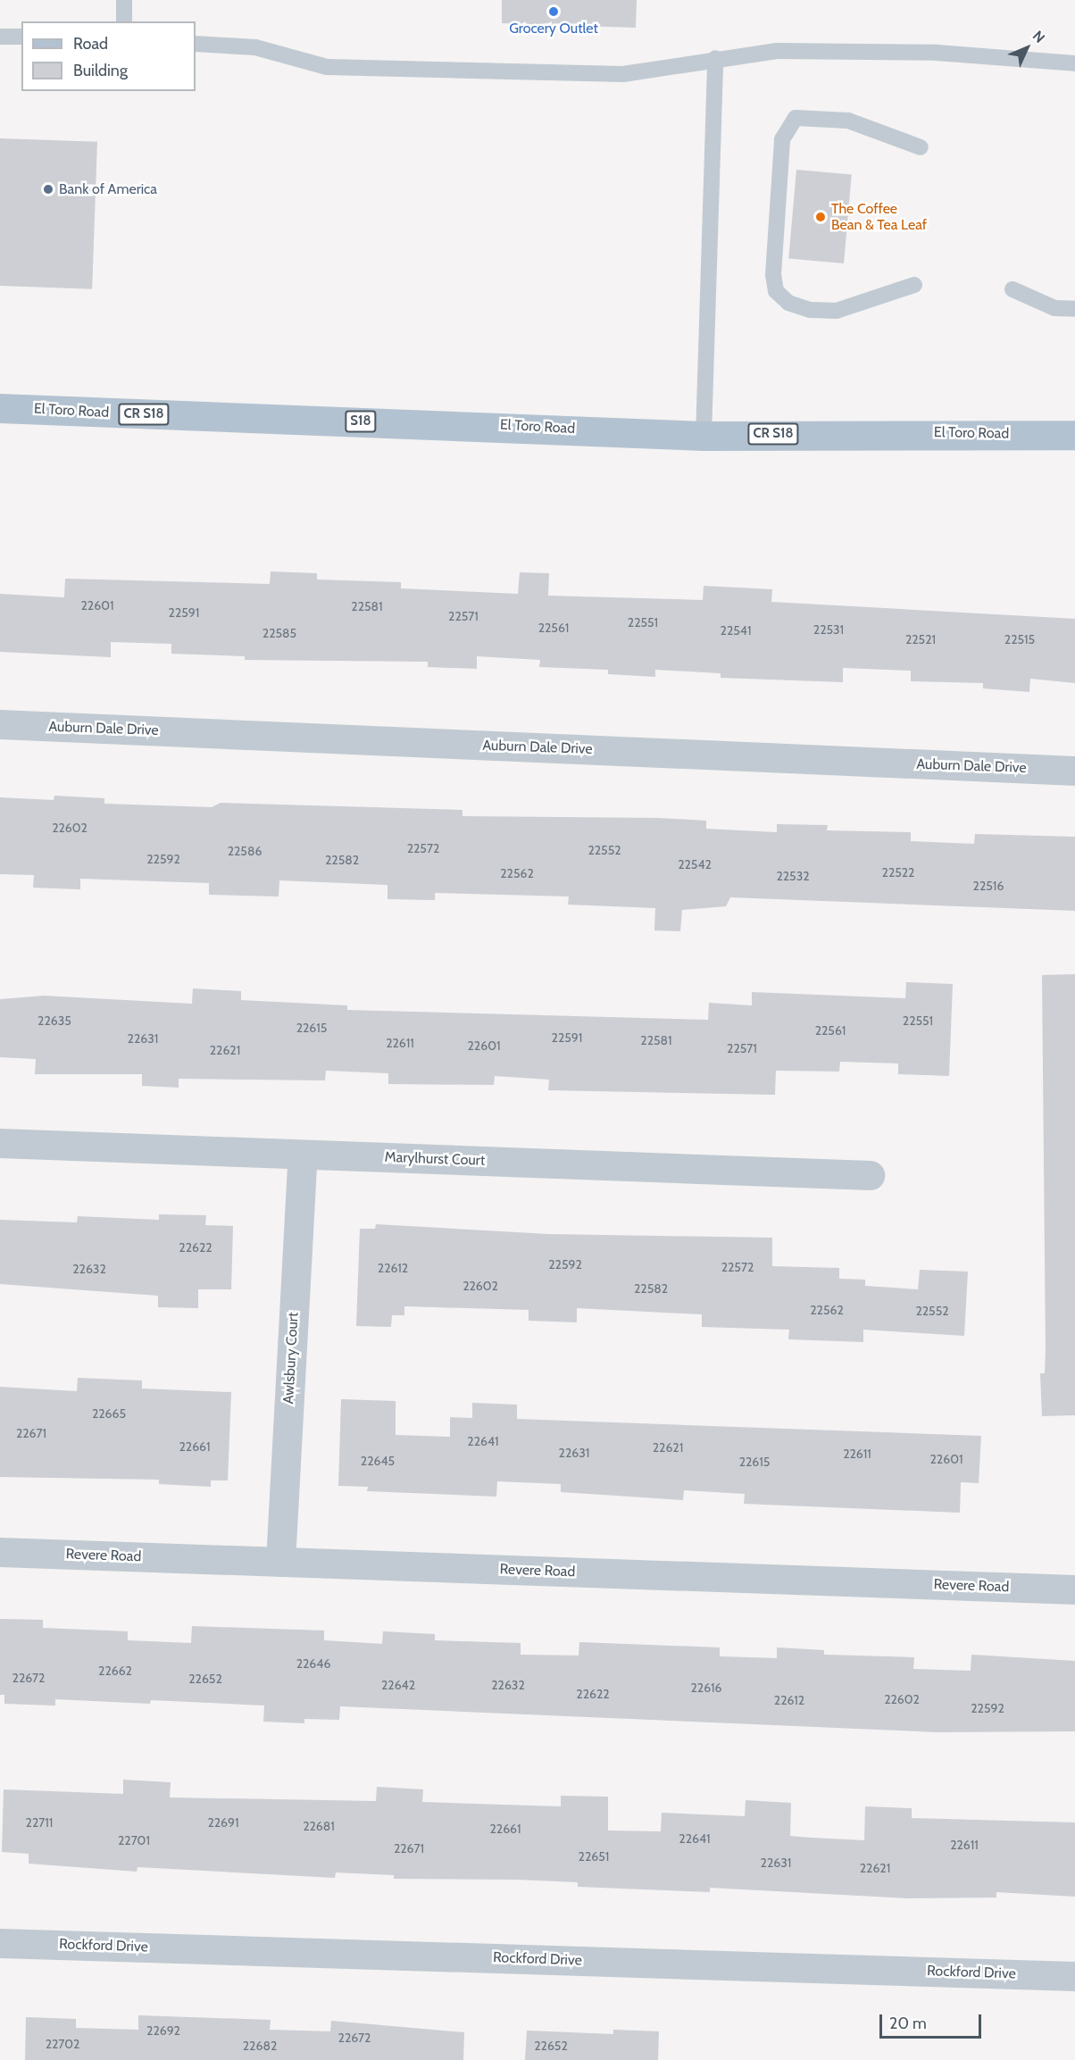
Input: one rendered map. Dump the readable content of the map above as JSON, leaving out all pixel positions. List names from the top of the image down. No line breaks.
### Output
{"streets":{"main road":["El Toro Road","CR S18","S18"],"street":["Auburn Dale Drive","Marylhurst Court","Awlsbury Court","Revere Road","Rockford Drive"]},"crossings":[["Marylhurst Court","Awlsbury Court"],["Awlsbury Court","Revere Road"]],"places":["Grocery Outlet","Bank of America","The Coffee Bean & Tea Leaf"],"house_numbers":["22601","22581","22591","22571","22551","22561","22531","22541","22585","22521","22515","22602","22572","22552","22586","22592","22582","22542","22522","22562","22532","22516","22635","22551","22615","22561","22591","22631","22581","22611","22601","22571","22621","22622","22592","22572","22612","22632","22602","22582","22562","22552","22665","22671","22641","22661","22621","22631","22611","22601","22645","22615","22646","22662","22672","22652","22642","22632","22616","22622","22602","22612","22592","22711","22691","22681","22661","22641","22701","22611","22671","22651","22631","22621","22692","22672","22702","22682","22652"],"legend":["Road","Building"],"scale_bar":"20 m","north":"top right"}
